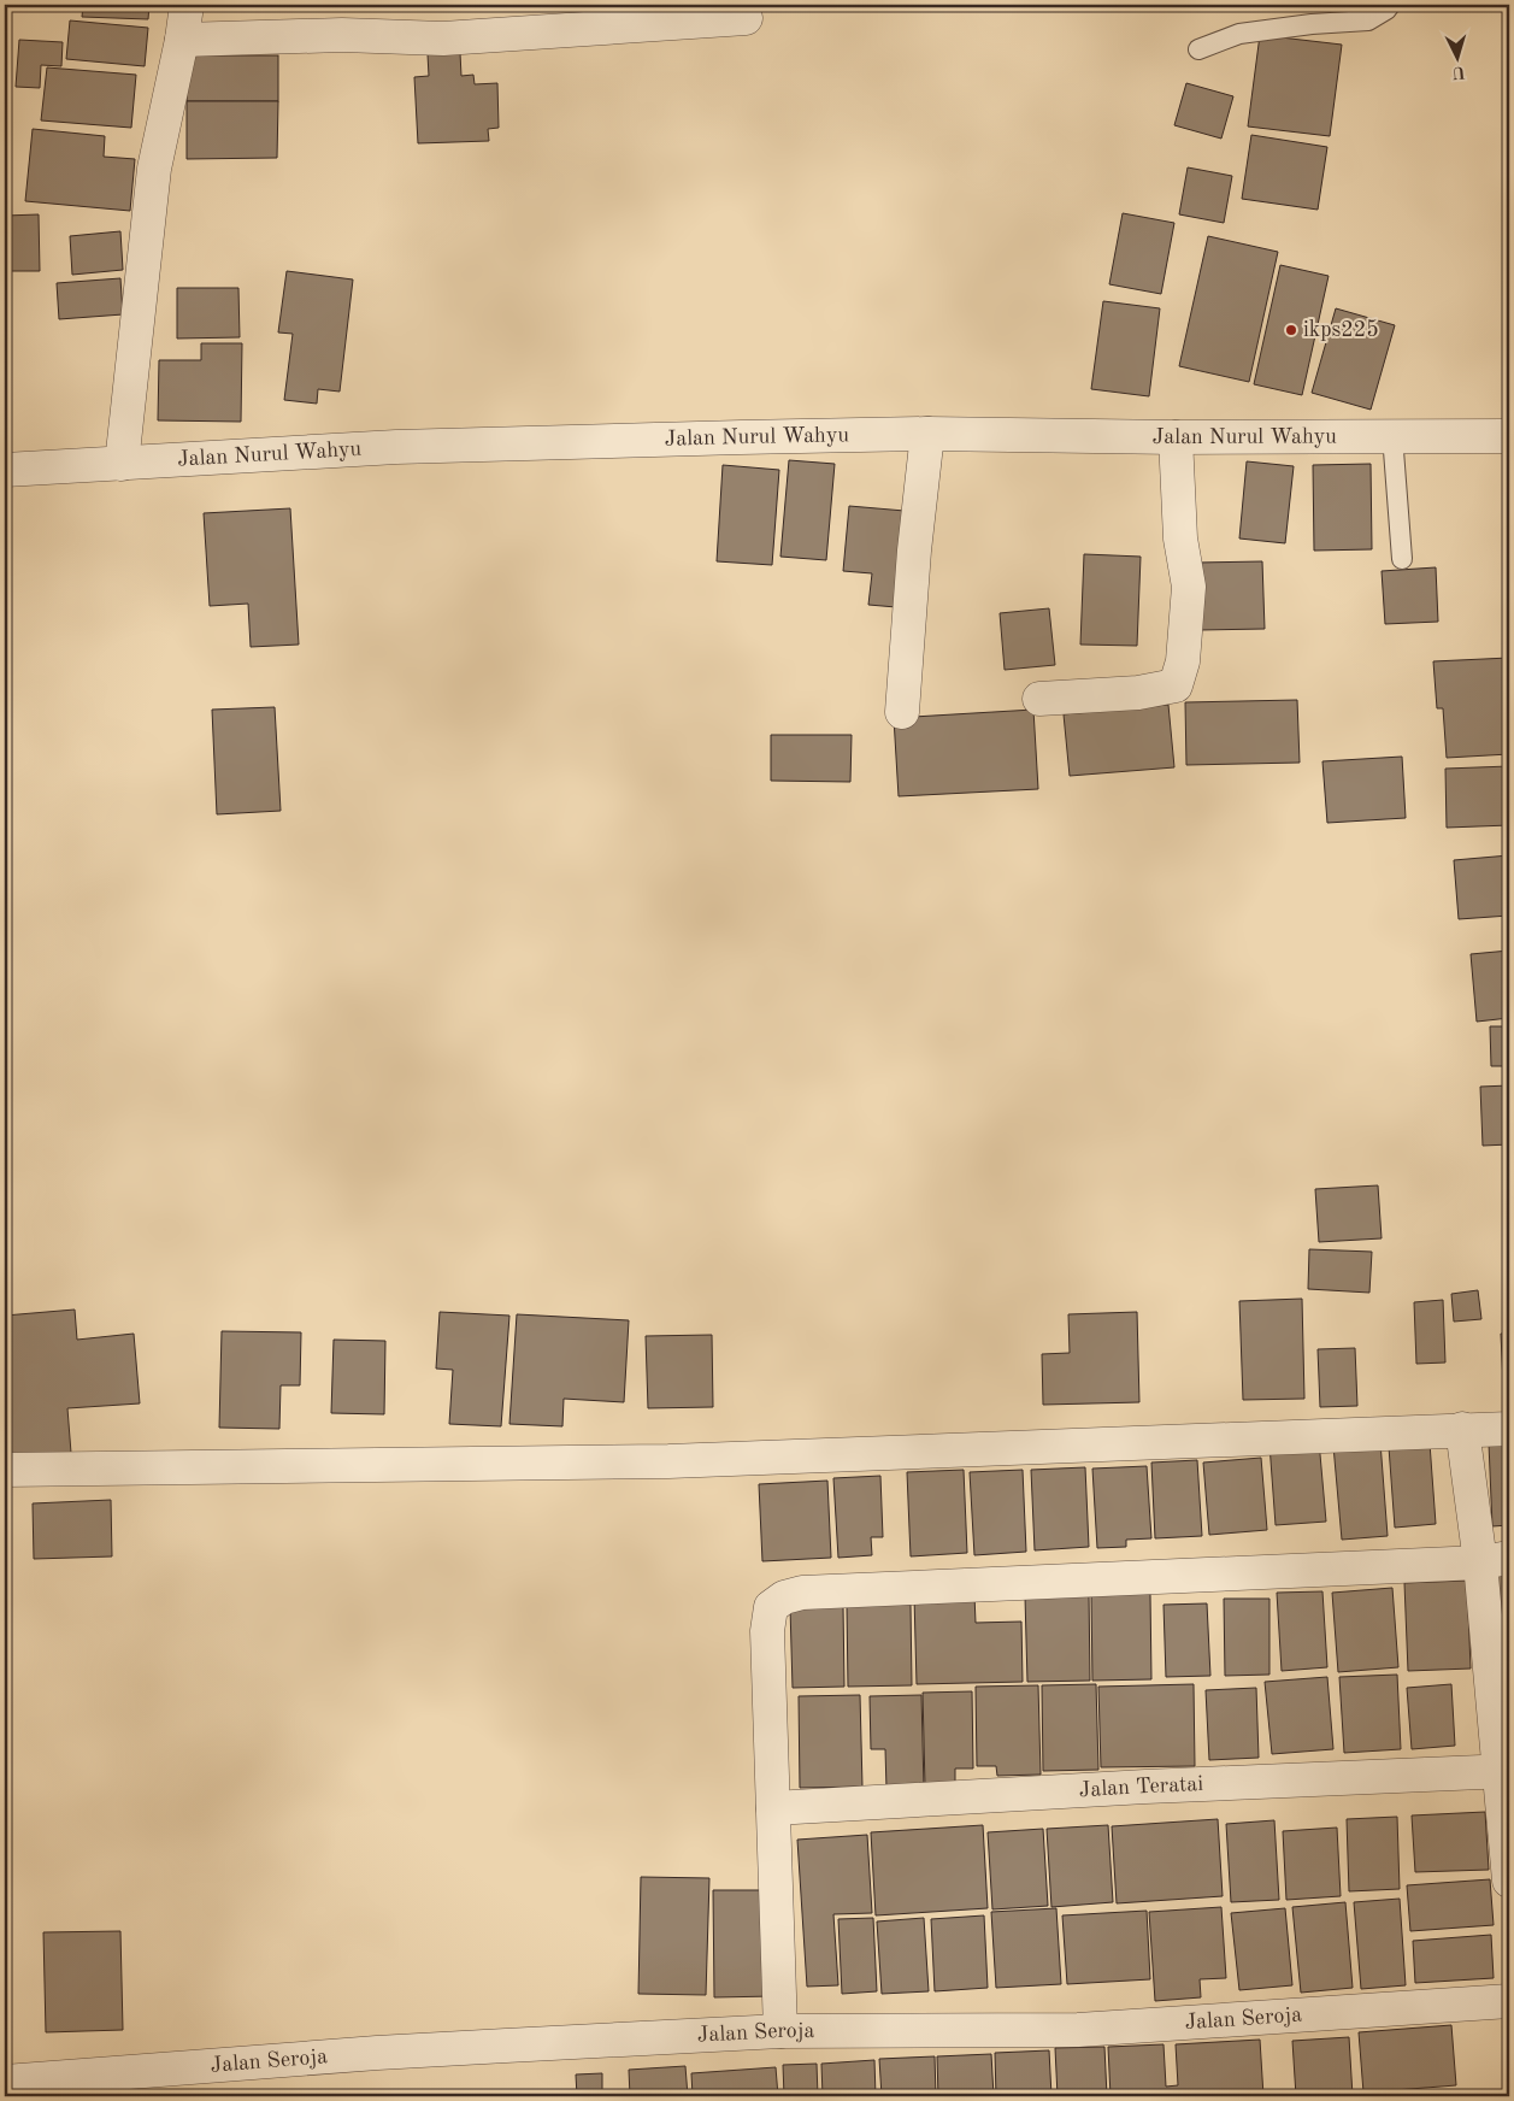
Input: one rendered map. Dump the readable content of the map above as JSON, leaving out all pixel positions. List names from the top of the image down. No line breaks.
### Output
{"streets":{"street":["Jalan Nurul Wahyu","Jalan Teratai","Jalan Seroja"]},"places":["ikps225"],"north":"bottom"}
